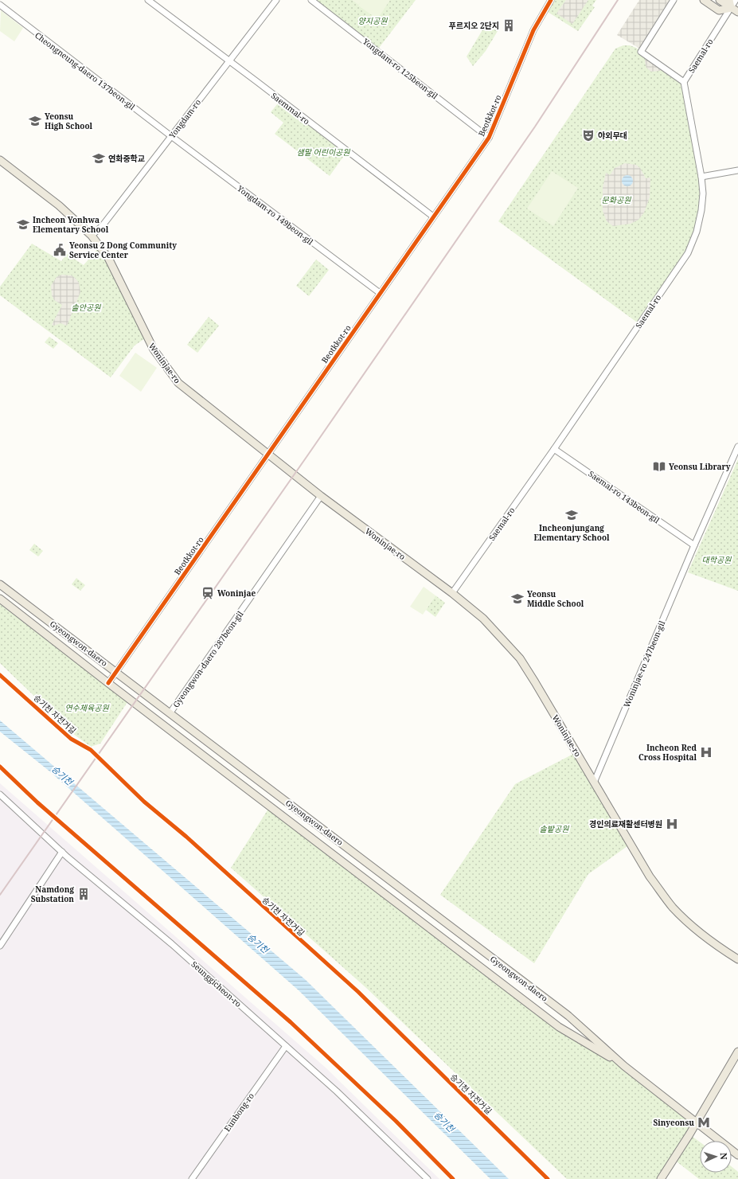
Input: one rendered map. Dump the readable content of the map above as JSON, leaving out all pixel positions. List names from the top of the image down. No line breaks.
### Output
{"streets":{"main road":["Woninjae-ro","Gyeongwon-daero"],"street":["Saemal-ro","Yongdam-ro 125beon-gil","Cheongneung-daero 137beon-gil","Saemmal-ro","Beotkkot-ro","Yongdam-ro","Yongdam-ro 149beon-gil","Saemal-ro 143beon-gil","Gyeongwon-daero 287beon-gil","Woninjae-ro 247beon-gil","Seunggicheon-ro","Eunbong-ro"],"cycle path":["승기천 자전거길"]},"crossings":[["Saemal-ro","Woninjae-ro"],["Saemal-ro","Saemal-ro 143beon-gil"],["Yongdam-ro 125beon-gil","Beotkkot-ro"],["Cheongneung-daero 137beon-gil","Yongdam-ro"],["Cheongneung-daero 137beon-gil","Yongdam-ro 149beon-gil"],["Saemmal-ro","Beotkkot-ro"],["Saemmal-ro","Yongdam-ro"],["Beotkkot-ro","Yongdam-ro 149beon-gil"],["Beotkkot-ro","Woninjae-ro"],["Beotkkot-ro","Gyeongwon-daero"],["Yongdam-ro","Yongdam-ro 149beon-gil"],["Yongdam-ro","Woninjae-ro"],["Woninjae-ro","Gyeongwon-daero 287beon-gil"],["Woninjae-ro","Woninjae-ro 247beon-gil"],["Saemal-ro 143beon-gil","Woninjae-ro 247beon-gil"],["Gyeongwon-daero","Gyeongwon-daero 287beon-gil"],["Seunggicheon-ro","Eunbong-ro"]],"water":["승기천"],"parks":["양지공원","샘말 어린이공원","문화공원","솔안공원","대학공원","연수체육공원","솔밭공원"],"places":{"building":["푸르지오 2단지","Namdong Substation"],"school or university":["Yeonsu High School","연화중학교","Incheon Yonhwa Elementary School","Incheonjungang Elementary School","Yeonsu Middle School"],"theatre":["야외무대"],"public building":["Yeonsu 2 Dong Community Service Center"],"library":["Yeonsu Library"],"station":["Woninjae"],"hospital":["Incheon Red Cross Hospital","경인의료재활센터병원"],"metro station":["Sinyeonsu"]},"north":"right"}
